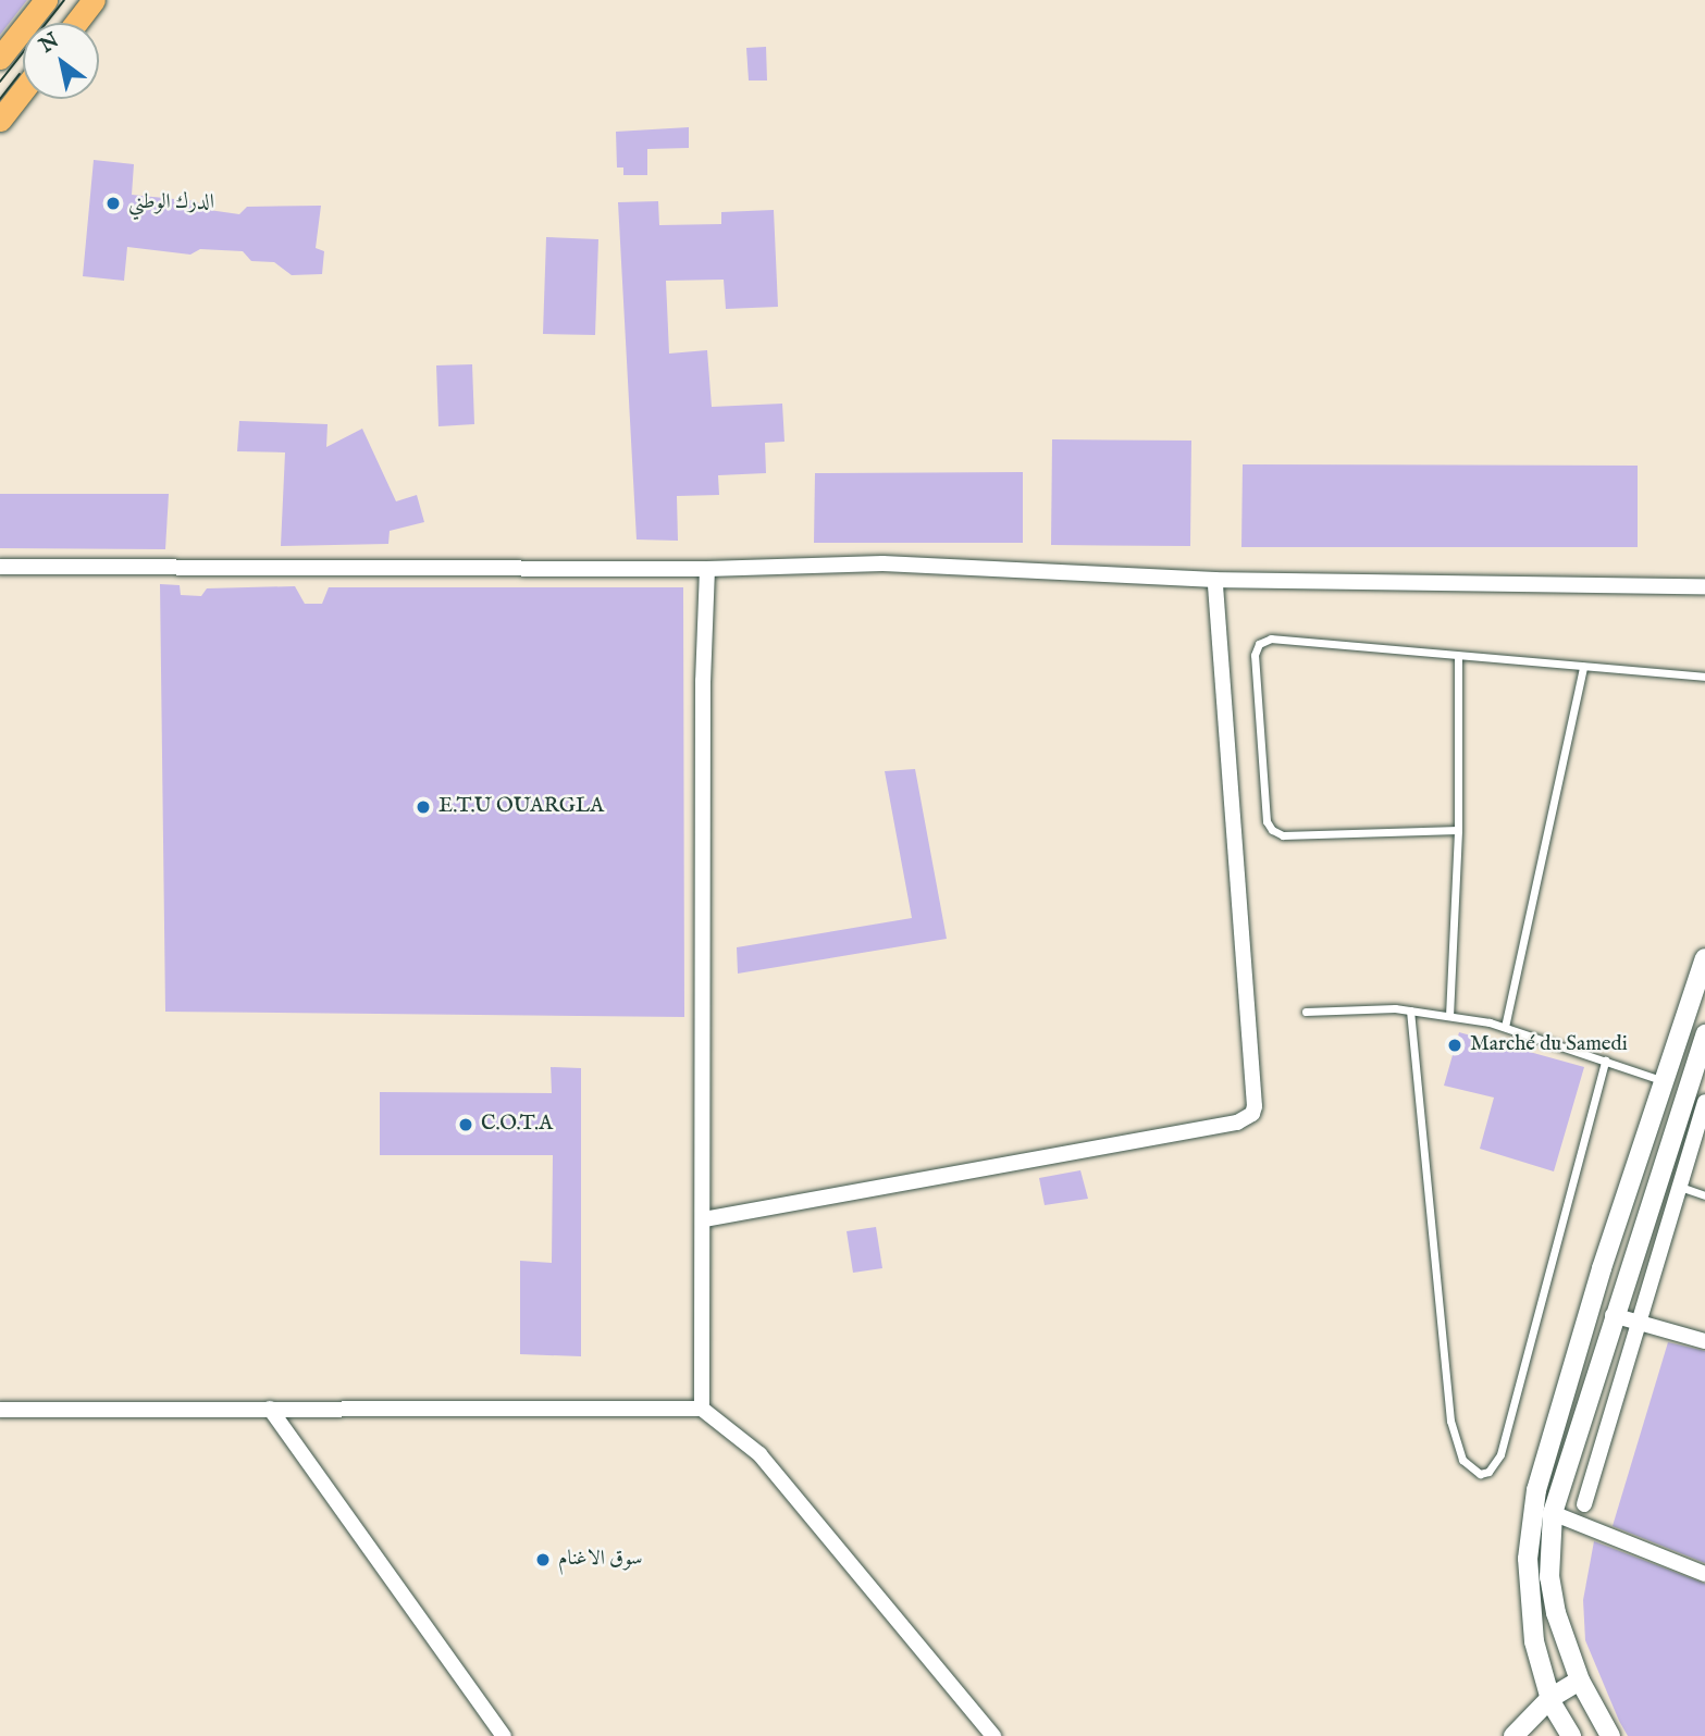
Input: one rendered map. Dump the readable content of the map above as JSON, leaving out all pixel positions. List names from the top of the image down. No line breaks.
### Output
{"places":["الدرك الوطني","E.T.U OUARGLA","Marché du Samedi","C.O.T.A","سوق الاغنام"],"north":"top left"}
